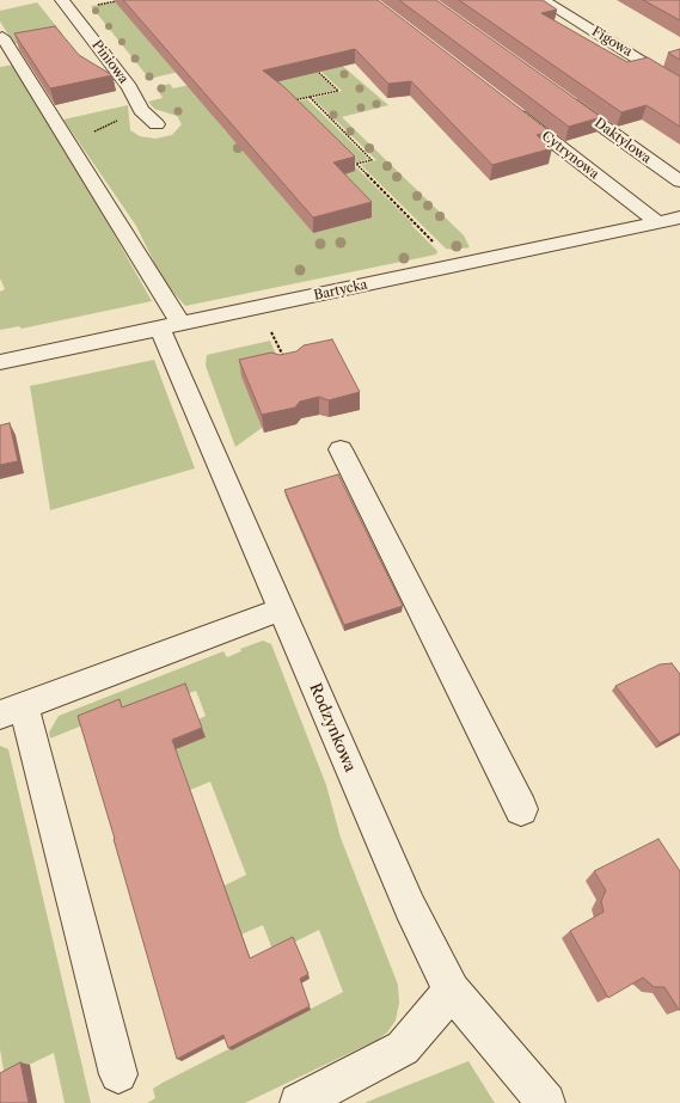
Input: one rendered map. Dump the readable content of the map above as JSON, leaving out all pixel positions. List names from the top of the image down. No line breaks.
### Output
{"streets":{"street":["Figowa","Piniowa","Daktylowa","Cytrynowa","Bartycka","Rodzynkowa"]},"crossings":[["Cytrynowa","Bartycka"],["Bartycka","Rodzynkowa"]]}
